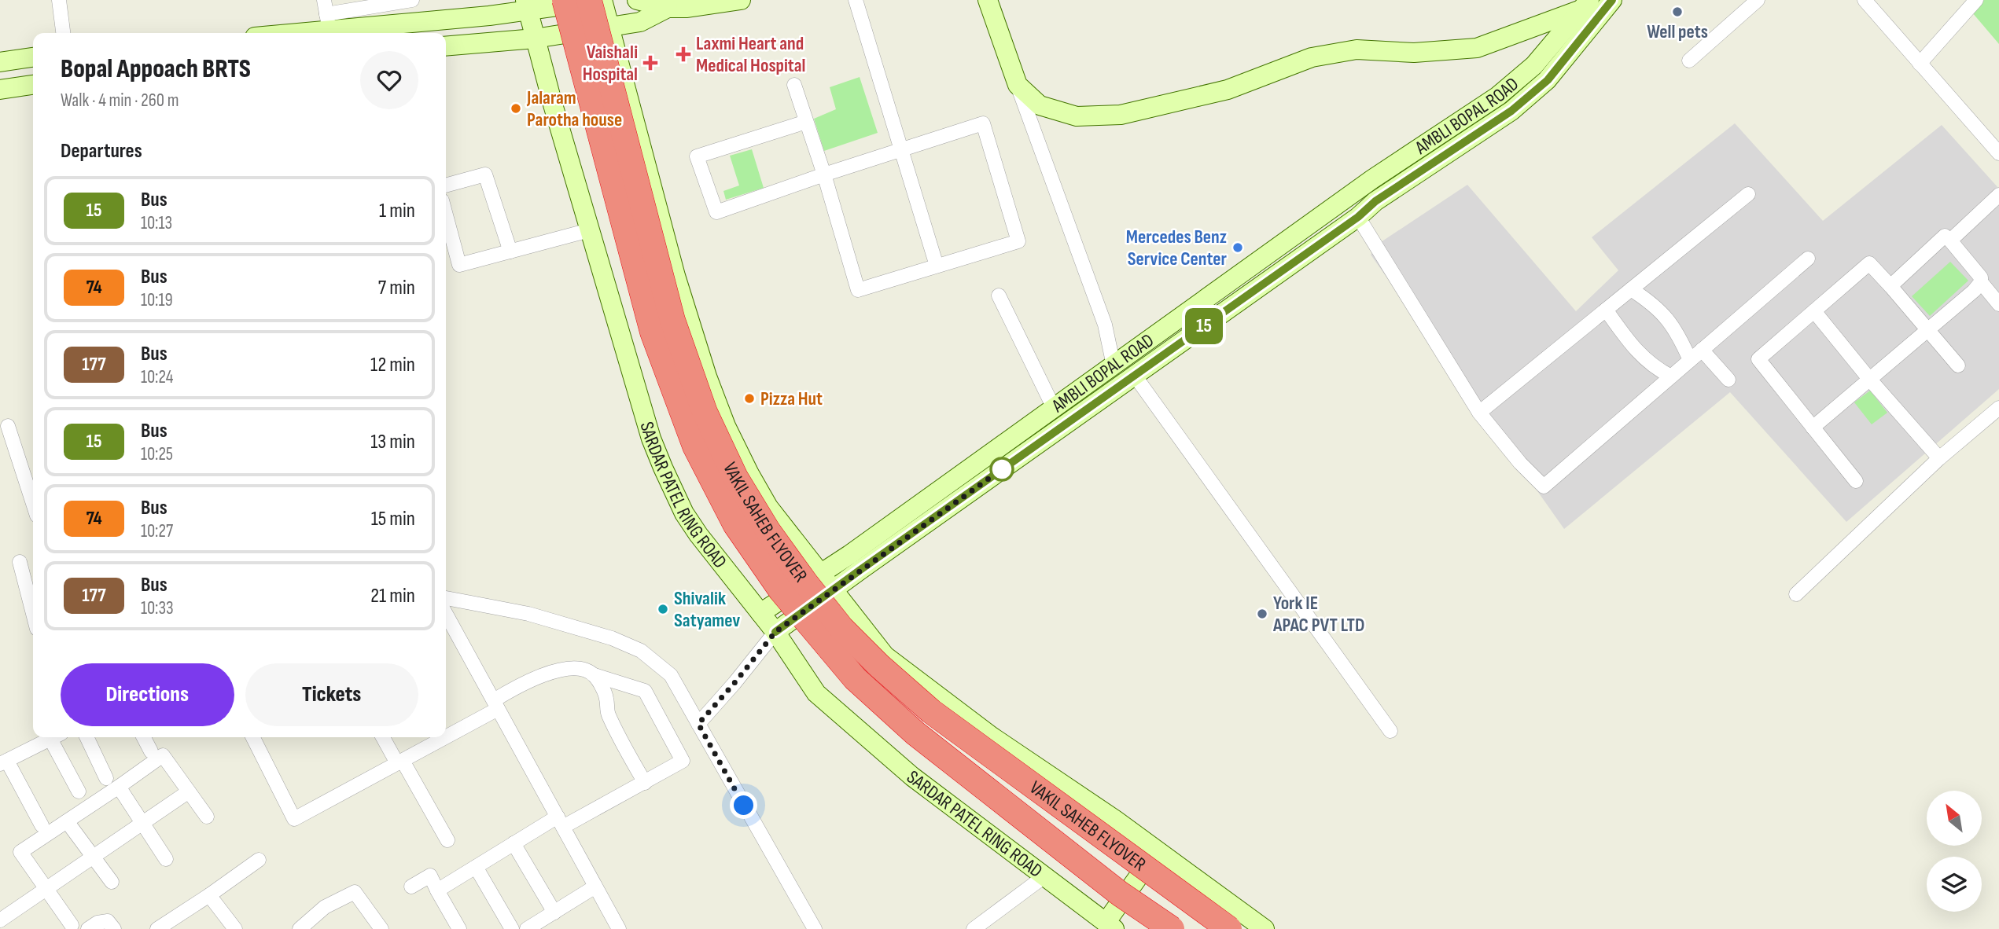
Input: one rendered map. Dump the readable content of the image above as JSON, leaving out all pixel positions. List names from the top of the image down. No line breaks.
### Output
{"streets":{"highway":["VAKIL SAHEB FLYOVER"],"street":["AMBLI BOPAL ROAD","SARDAR PATEL RING ROAD"]},"crossings":[["AMBLI BOPAL ROAD","SARDAR PATEL RING ROAD"]],"places":{"other":["Well pets","Jalaram Parotha house","Mercedes Benz Service Center","Pizza Hut","Shivalik Satyamev","York IE APAC PVT LTD"],"health":["Laxmi Heart and Medical Hospital","Vaishali Hospital"]},"lines":["bus line 15"],"north":"top left","page":{"on_map":"15","heading":[["Bopal Appoach BRTS","Walk · 4 min · 260 m"],"Departures"],"list":[{"mark":"15","name":"Bus","note":"10:13","value":"1 min"},{"mark":"74","name":"Bus","note":"10:19","value":"7 min"},{"mark":"177","name":"Bus","note":"10:24","value":"12 min"},{"mark":"15","name":"Bus","note":"10:25","value":"13 min"},{"mark":"74","name":"Bus","note":"10:27","value":"15 min"},{"mark":"177","name":"Bus","note":"10:33","value":"21 min"}],"buttons":["Directions","Tickets"]}}
